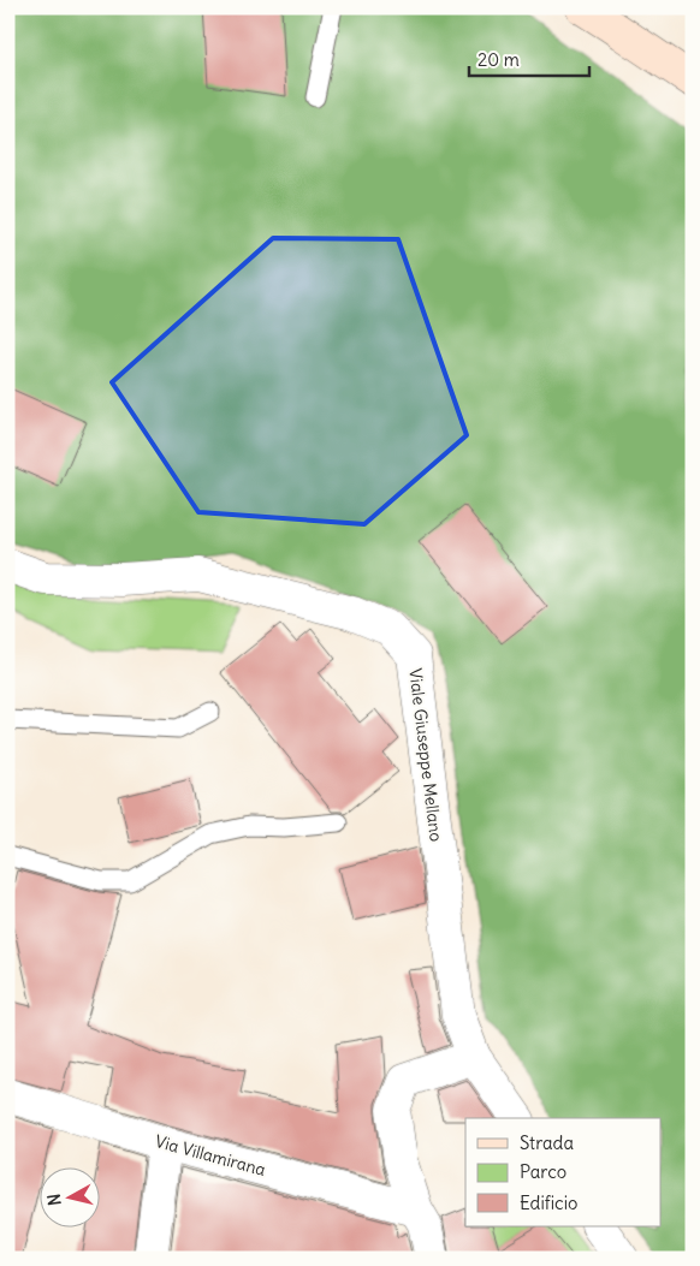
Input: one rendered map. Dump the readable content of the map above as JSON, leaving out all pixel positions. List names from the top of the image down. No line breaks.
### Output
{"streets":{"street":["Viale Giuseppe Mellano","Via Villamirana"]},"legend":["Strada","Parco","Edificio"],"scale_bar":"20 m","north":"left"}
